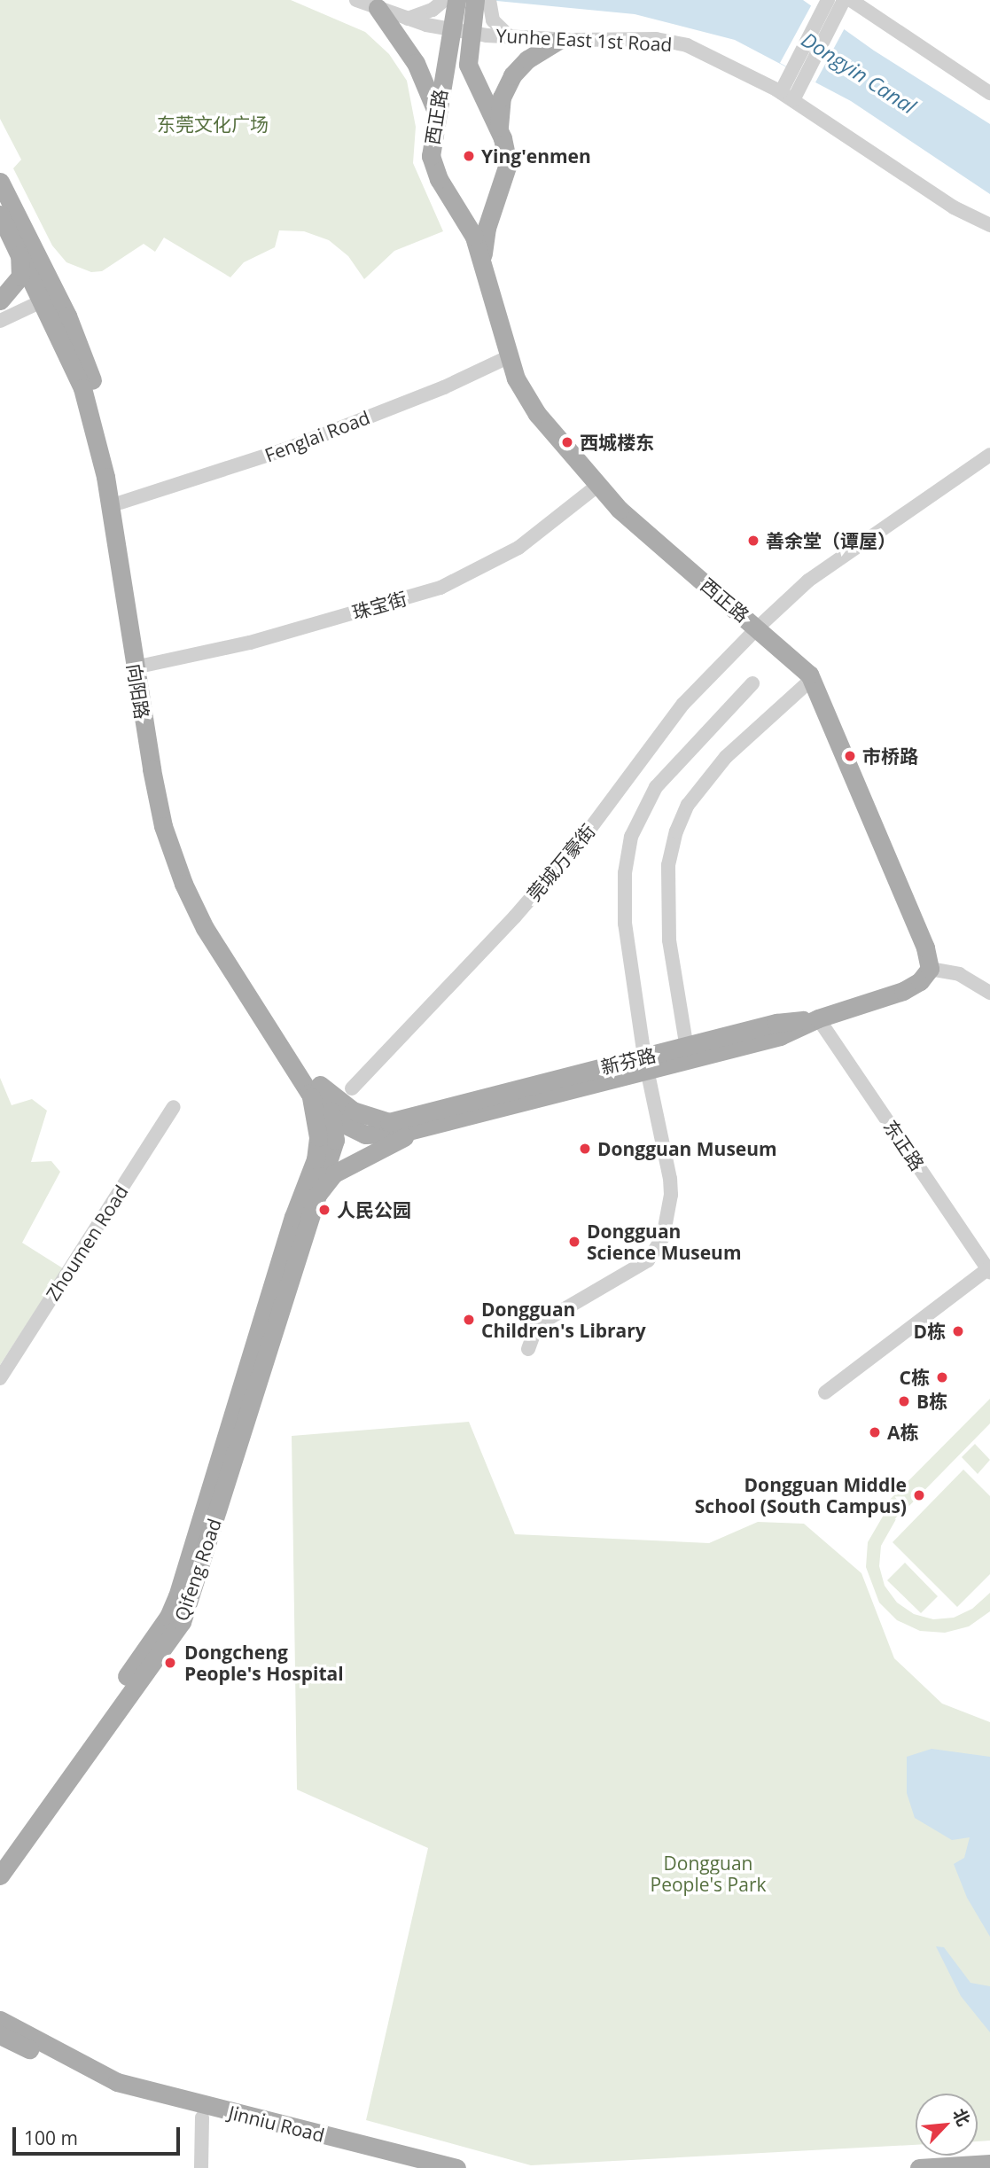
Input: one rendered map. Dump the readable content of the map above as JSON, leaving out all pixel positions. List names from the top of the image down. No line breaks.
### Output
{"streets":{"main road":["西正路","向阳路","新芬路","Qifeng Road","Jinniu Road"],"street":["Yunhe East 1st Road","Fenglai Road","珠宝街","莞城万豪街","东正路","Zhoumen Road"]},"crossings":[["Yunhe East 1st Road","西正路"],["西正路","Fenglai Road"],["西正路","珠宝街"],["西正路","莞城万豪街"],["西正路","新芬路"],["Fenglai Road","向阳路"],["珠宝街","向阳路"],["新芬路","东正路"]],"water":["Dongyin Canal"],"parks":["东莞文化广场","Dongguan People's Park"],"places":["Ying'enmen","西城楼东","善余堂（谭屋）","市桥路","Dongguan Museum","人民公园","Dongguan Science Museum","Dongguan Children's Library","D栋","C栋","B栋","A栋","Dongguan Middle School (South Campus)","Dongcheng People's Hospital"],"scale_bar":"100 m","north":"top right"}
